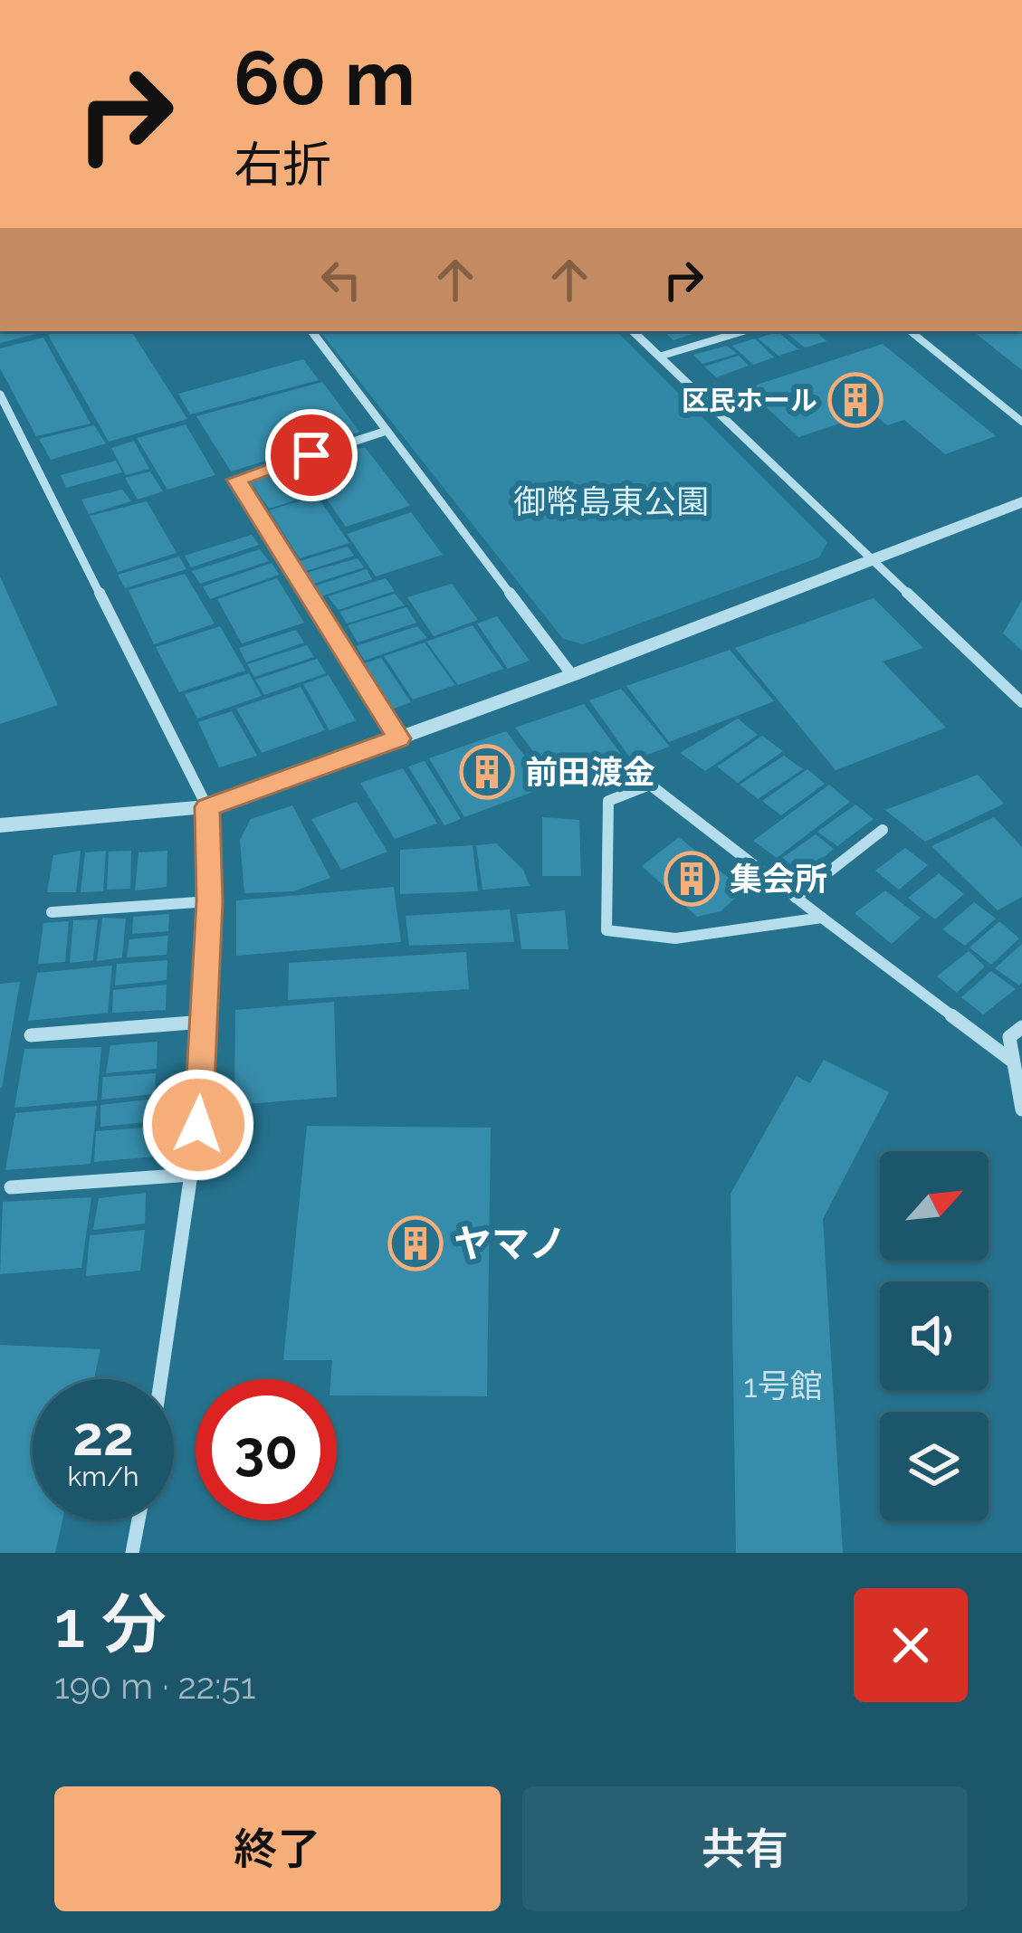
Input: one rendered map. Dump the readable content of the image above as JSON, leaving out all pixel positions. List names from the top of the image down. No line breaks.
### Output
{"parks":["御幣島東公園"],"places":{"building":["区民ホール","前田渡金","集会所","ヤマノ"]},"house_numbers":["1号館"],"north":"top right","page":{"turn":["60 m","右折"],"speed":"22 km/h","limit":"30","heading":["1 分","190 m · 22:51"],"buttons":["終了","共有"]}}
